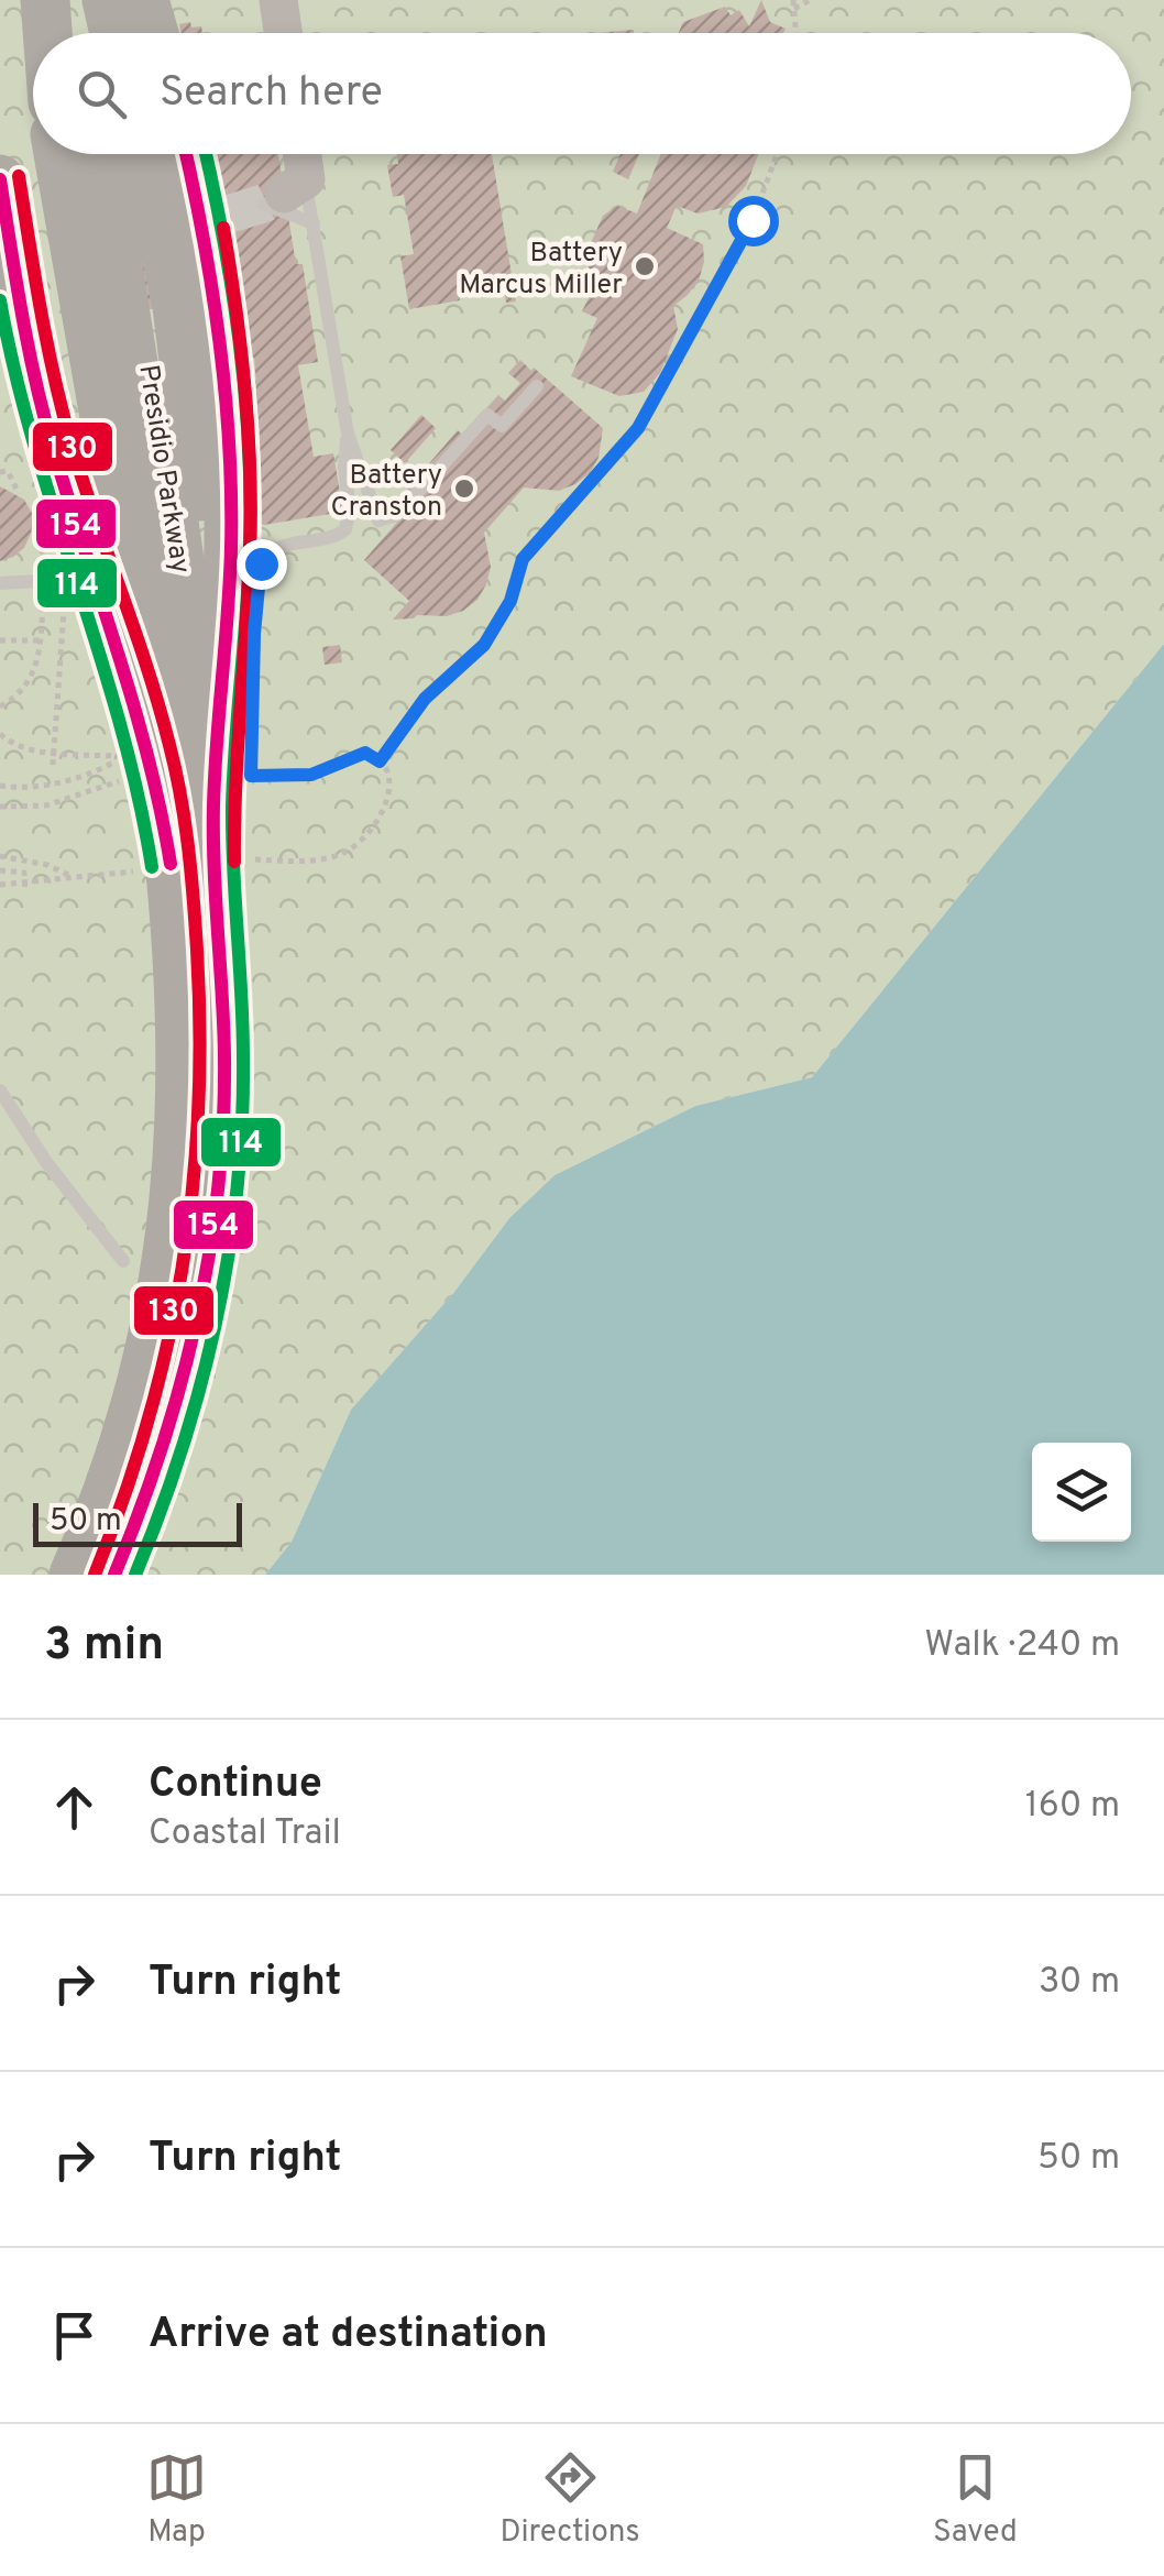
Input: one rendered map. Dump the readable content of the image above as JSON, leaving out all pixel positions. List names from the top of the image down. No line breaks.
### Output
{"streets":{"highway":["Presidio Parkway"]},"places":["Battery Marcus Miller","Battery Cranston"],"lines":["transit line 154","transit line 114","transit line 130"],"scale_bar":"50 m","page":{"search":"Search here","scale":"50 m","heading":["3 min","Walk · 240 m"],"list":[["Continue","Coastal Trail","160 m"],["Turn right","30 m"],["Turn right","50 m"],"Arrive at destination"],"nav":["Map","Directions","Saved"]}}
